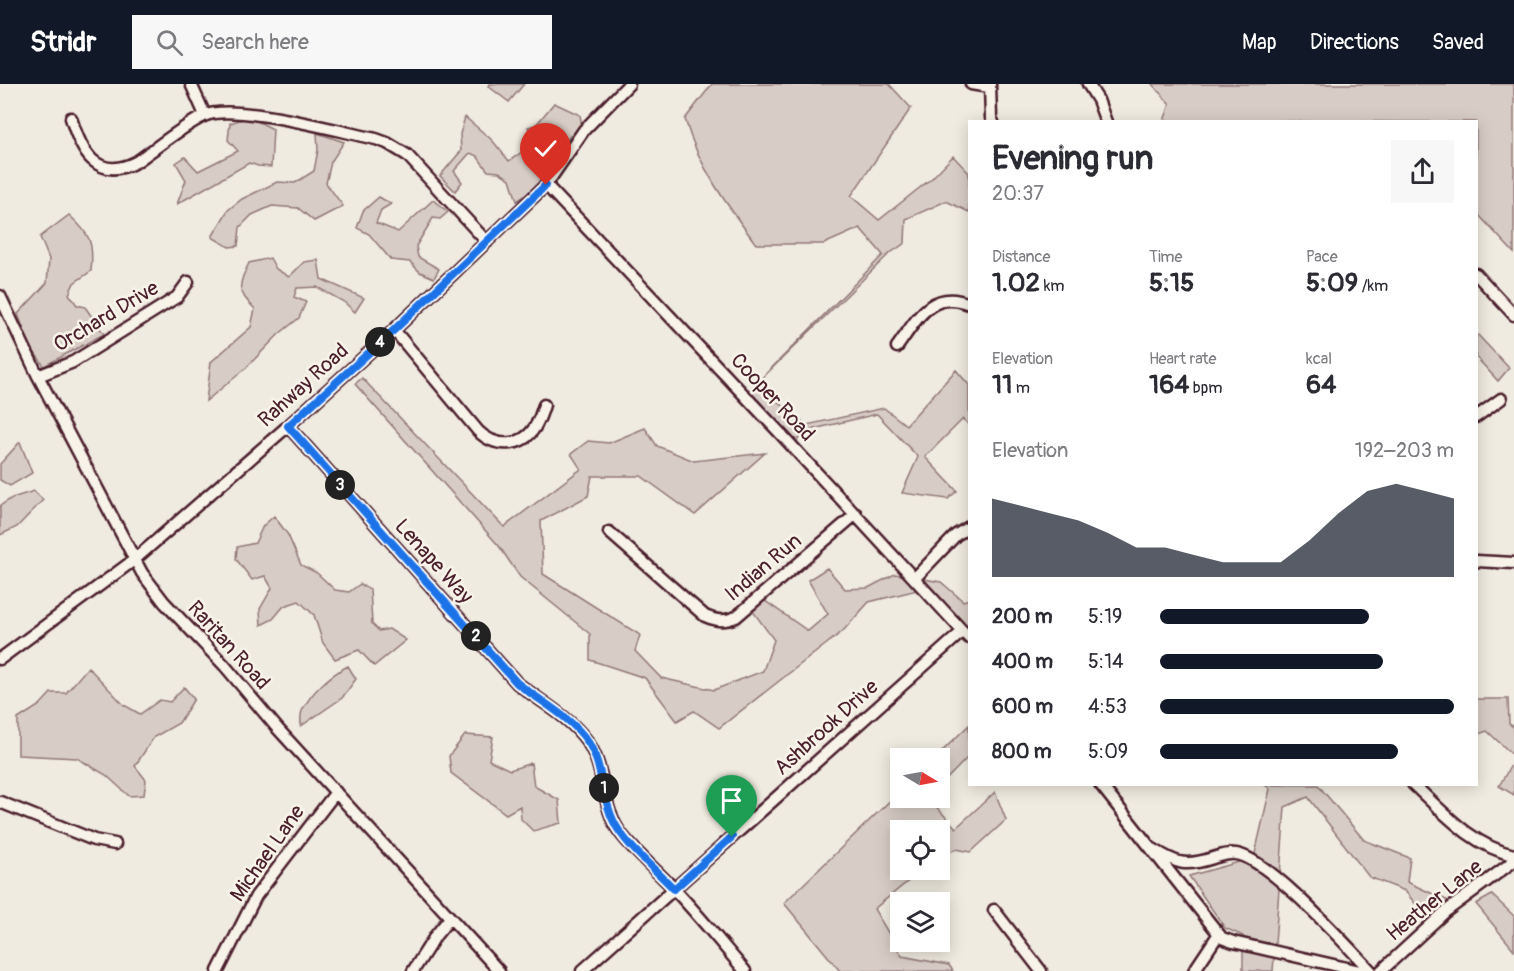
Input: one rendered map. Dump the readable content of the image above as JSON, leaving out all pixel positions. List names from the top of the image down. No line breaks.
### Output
{"streets":{"street":["Orchard Drive","Rahway Road","Cooper Road","Lenape Way","Indian Run","Raritan Road","Ashbrook Drive","Michael Lane","Heather Lane"]},"crossings":[["Orchard Drive","Raritan Road"],["Rahway Road","Cooper Road"],["Rahway Road","Lenape Way"],["Rahway Road","Raritan Road"],["Cooper Road","Indian Run"],["Cooper Road","Ashbrook Drive"],["Lenape Way","Ashbrook Drive"],["Raritan Road","Michael Lane"]],"north":"right","page":{"header":"Stridr","search":"Search here","nav":["Map","Directions","Saved"],"heading":["Evening run","20:37"],"stats":[["Distance","1.02 km"],["Time","5:15"],["Pace","5:09 /km"],["Elevation","11 m"],["Heart rate","164 bpm"],["kcal","64"]],"pins":["4","3","2","1"],"chart":["Elevation","192–203 m"],"list":[{"name":"200 m","note":"5:19"},{"name":"400 m","note":"5:14"},{"name":"600 m","note":"4:53"},{"name":"800 m","note":"5:09"}]}}
